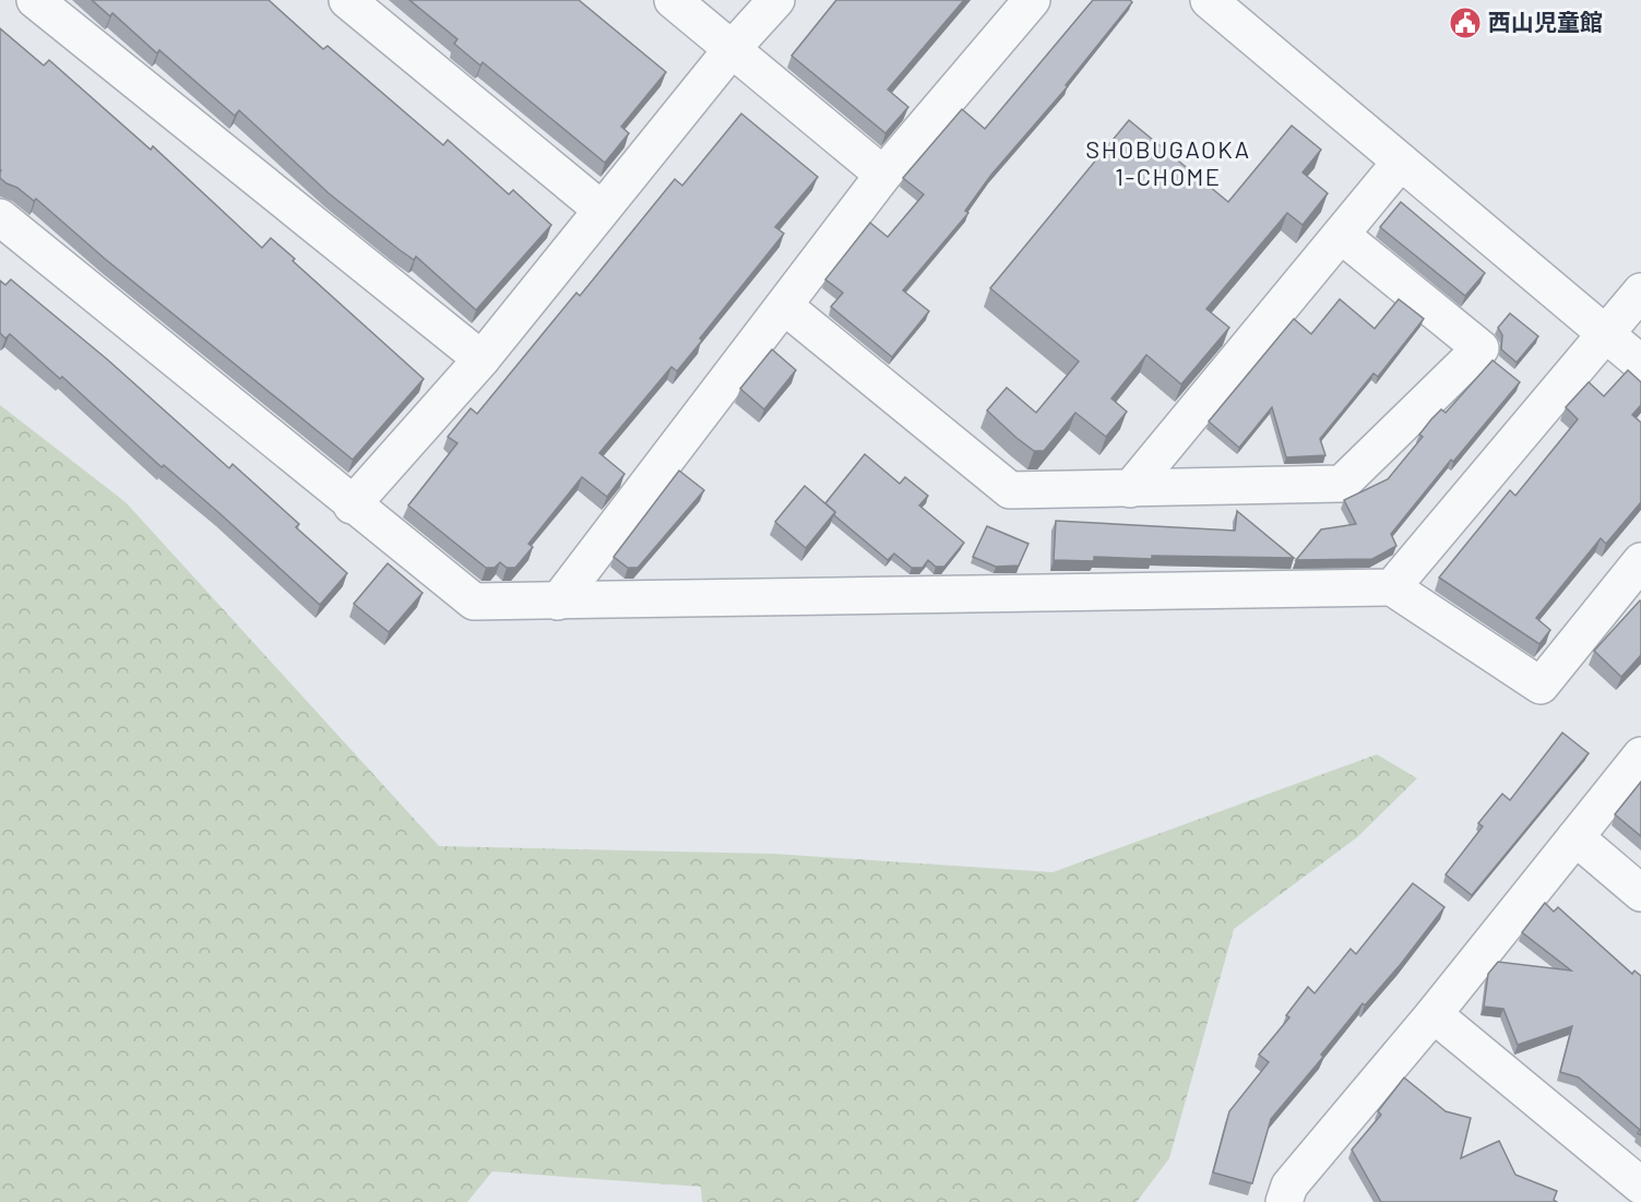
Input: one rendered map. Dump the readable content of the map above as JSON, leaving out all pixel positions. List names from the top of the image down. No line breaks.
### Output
{"districts":["SHOBUGAOKA 1-CHOME"],"places":{"public building":["西山児童館"]}}
